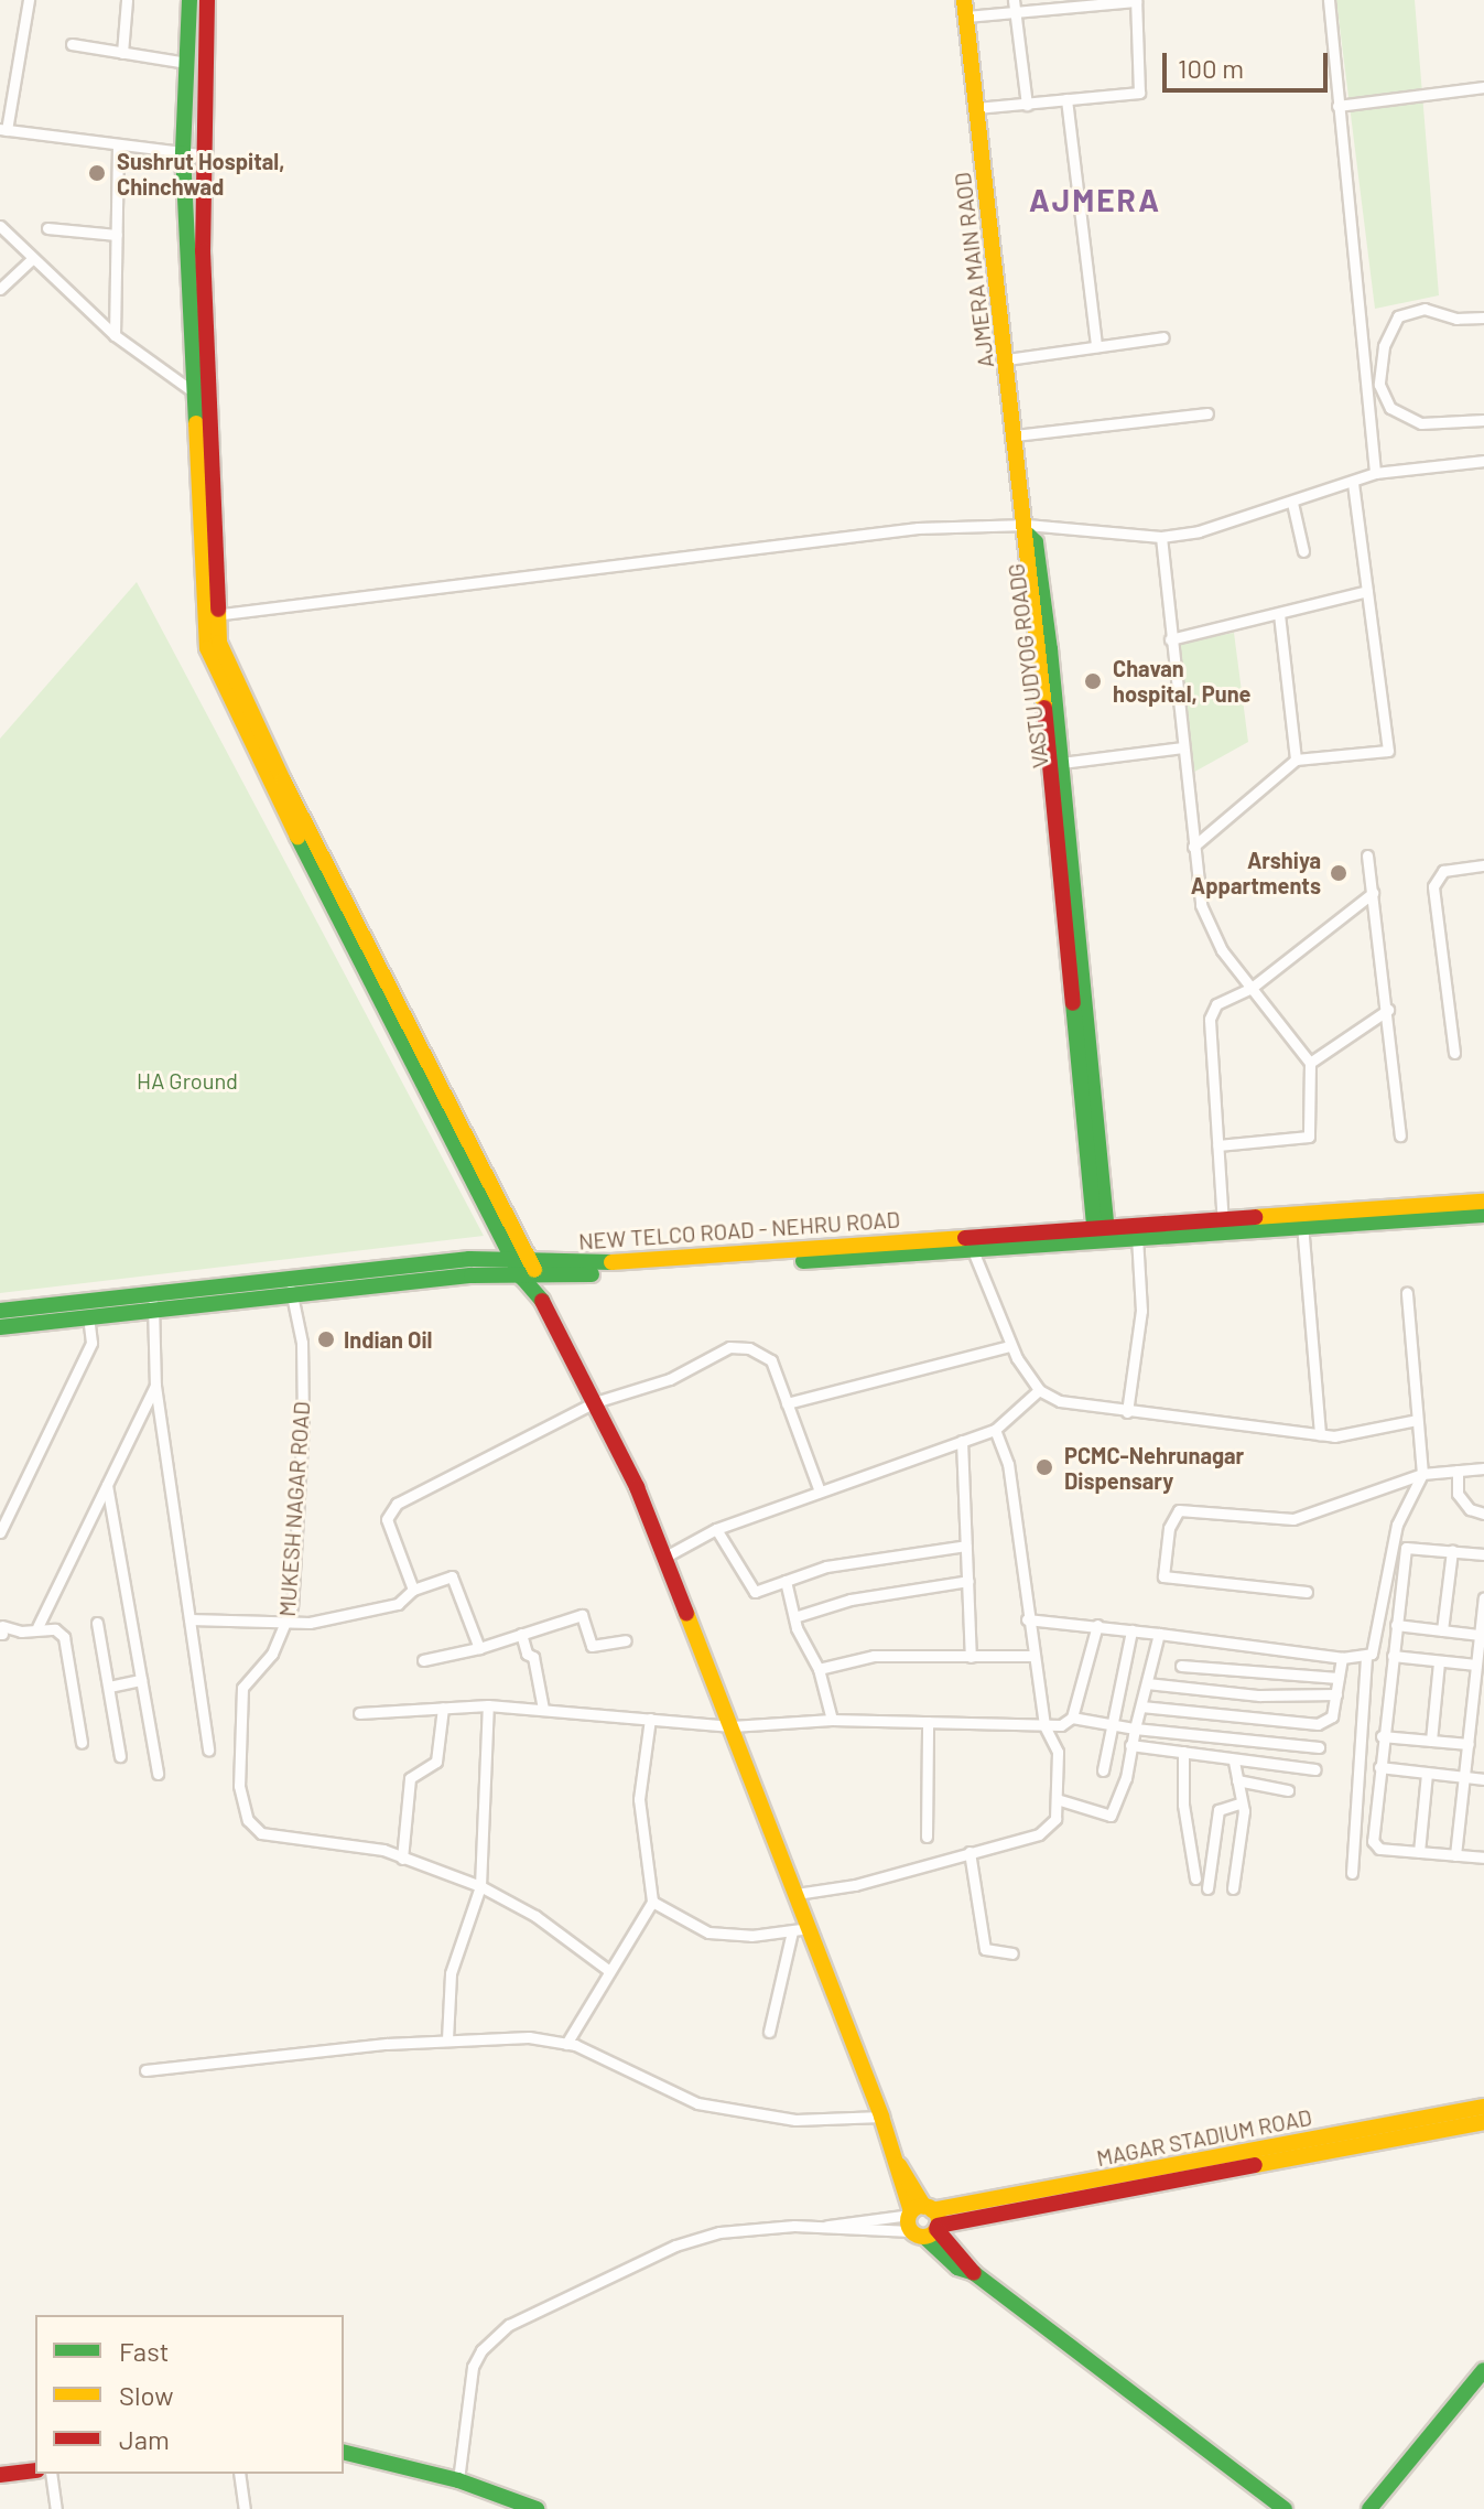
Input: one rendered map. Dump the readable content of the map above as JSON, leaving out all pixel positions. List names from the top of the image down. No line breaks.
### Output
{"streets":{"street":["AJMERA MAIN RAOD","VASTU UDYOG ROADG","NEW TELCO ROAD - NEHRU ROAD","MUKESH NAGAR ROAD","MAGAR STADIUM ROAD"]},"crossings":[["AJMERA MAIN RAOD","VASTU UDYOG ROADG"],["VASTU UDYOG ROADG","NEW TELCO ROAD - NEHRU ROAD"],["NEW TELCO ROAD - NEHRU ROAD","MUKESH NAGAR ROAD"]],"districts":["AJMERA"],"parks":["HA Ground"],"places":["Sushrut Hospital, Chinchwad","Chavan hospital, Pune","Arshiya Appartments","Indian Oil","PCMC-Nehrunagar Dispensary"],"legend":["Fast","Slow","Jam"],"scale_bar":"100 m"}
